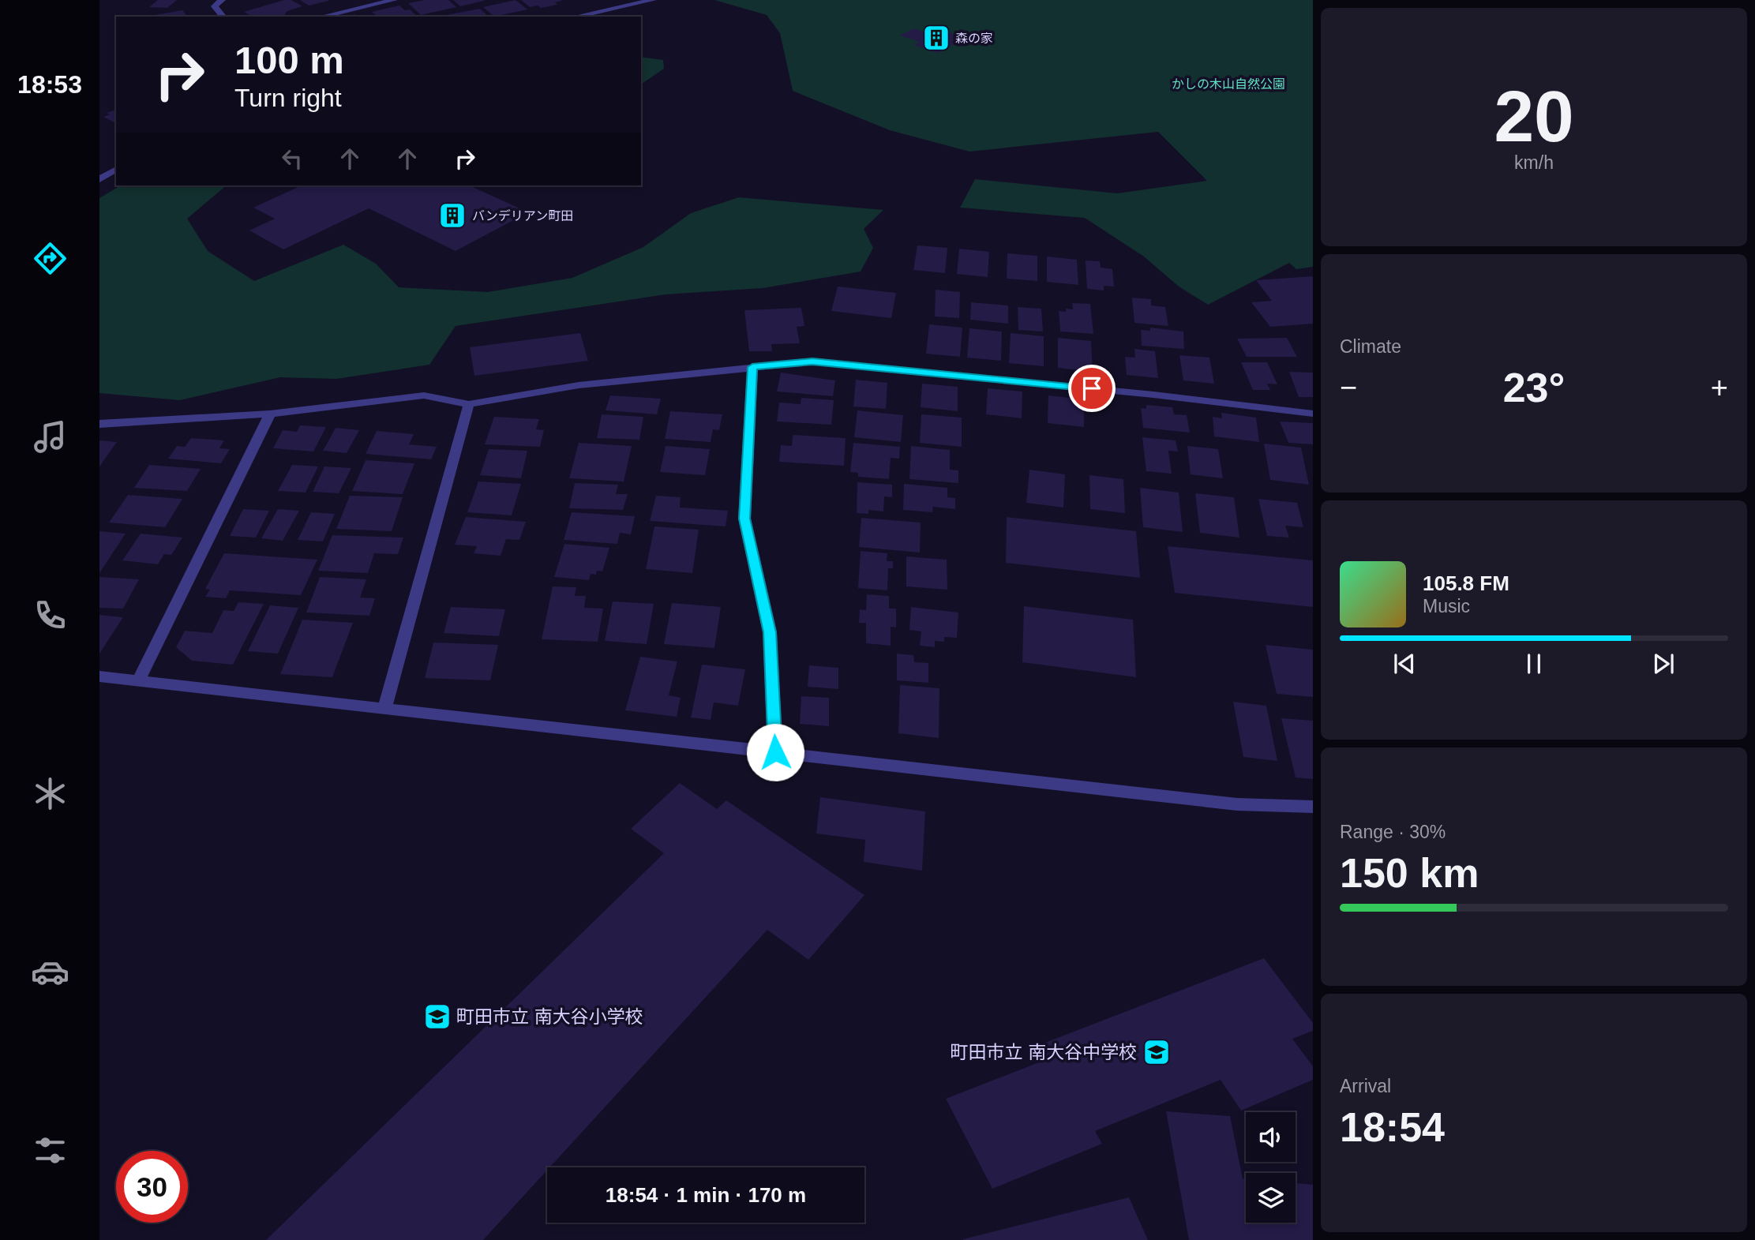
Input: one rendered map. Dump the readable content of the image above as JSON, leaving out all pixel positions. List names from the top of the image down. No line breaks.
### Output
{"parks":["かしの木山自然公園"],"places":{"building":["森の家","バンデリアン町田"],"school or university":["町田市立 南大谷小学校","町田市立 南大谷中学校"]},"page":{"tabs":"18:53","tile":[["20","km/h"],"Climate",["Range · 30%","150 km"],["Arrival","18:54"]],"turn":["100 m","Turn right"],"heat":["−","23°","+"],"song":["105.8 FM","Music"],"limit":"30","trip":"18:54 · 1 min · 170 m"}}
